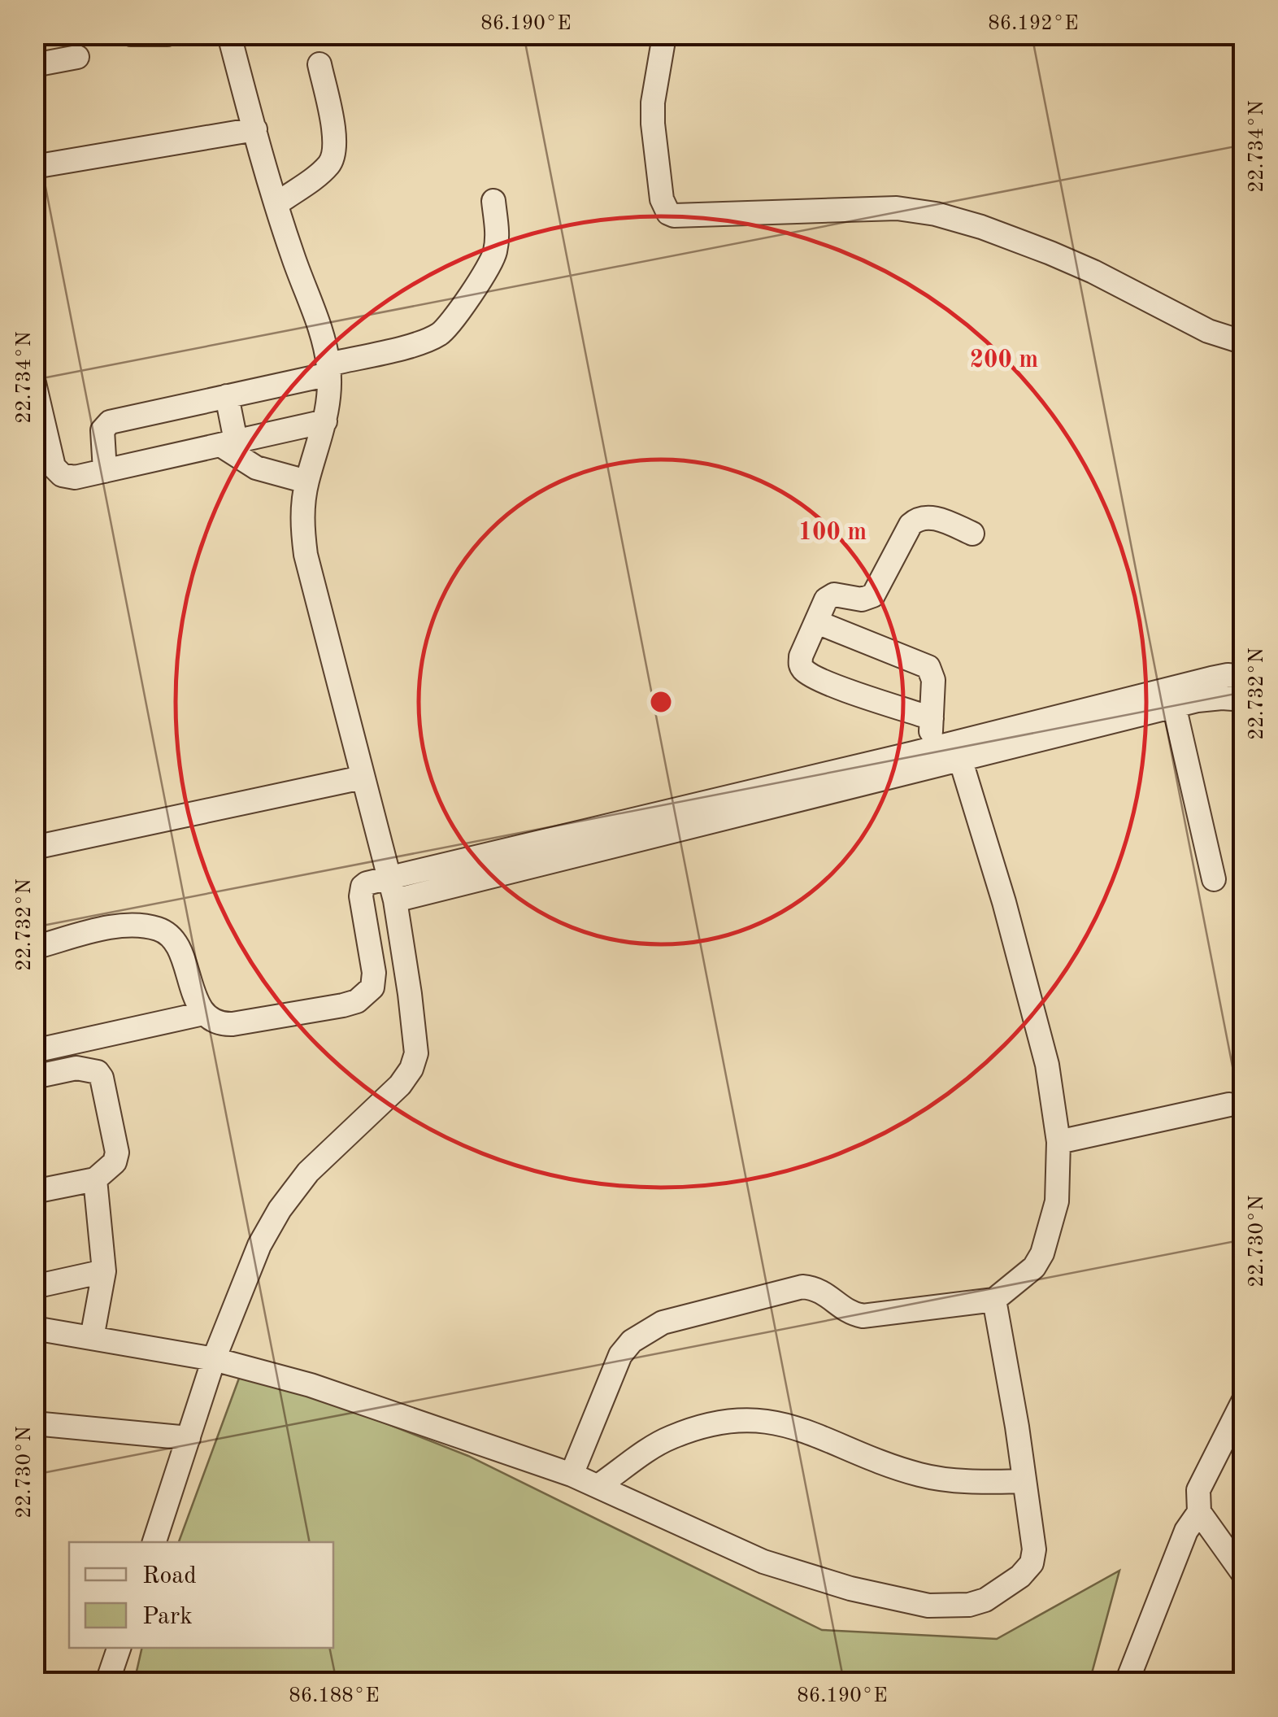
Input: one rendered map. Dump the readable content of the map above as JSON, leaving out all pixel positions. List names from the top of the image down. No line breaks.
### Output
{"legend":["Road","Park"],"coordinates":["86.190°E","86.192°E","22.734°N","22.732°N","22.730°N","86.188°E"],"rings":["200 m","100 m"]}
